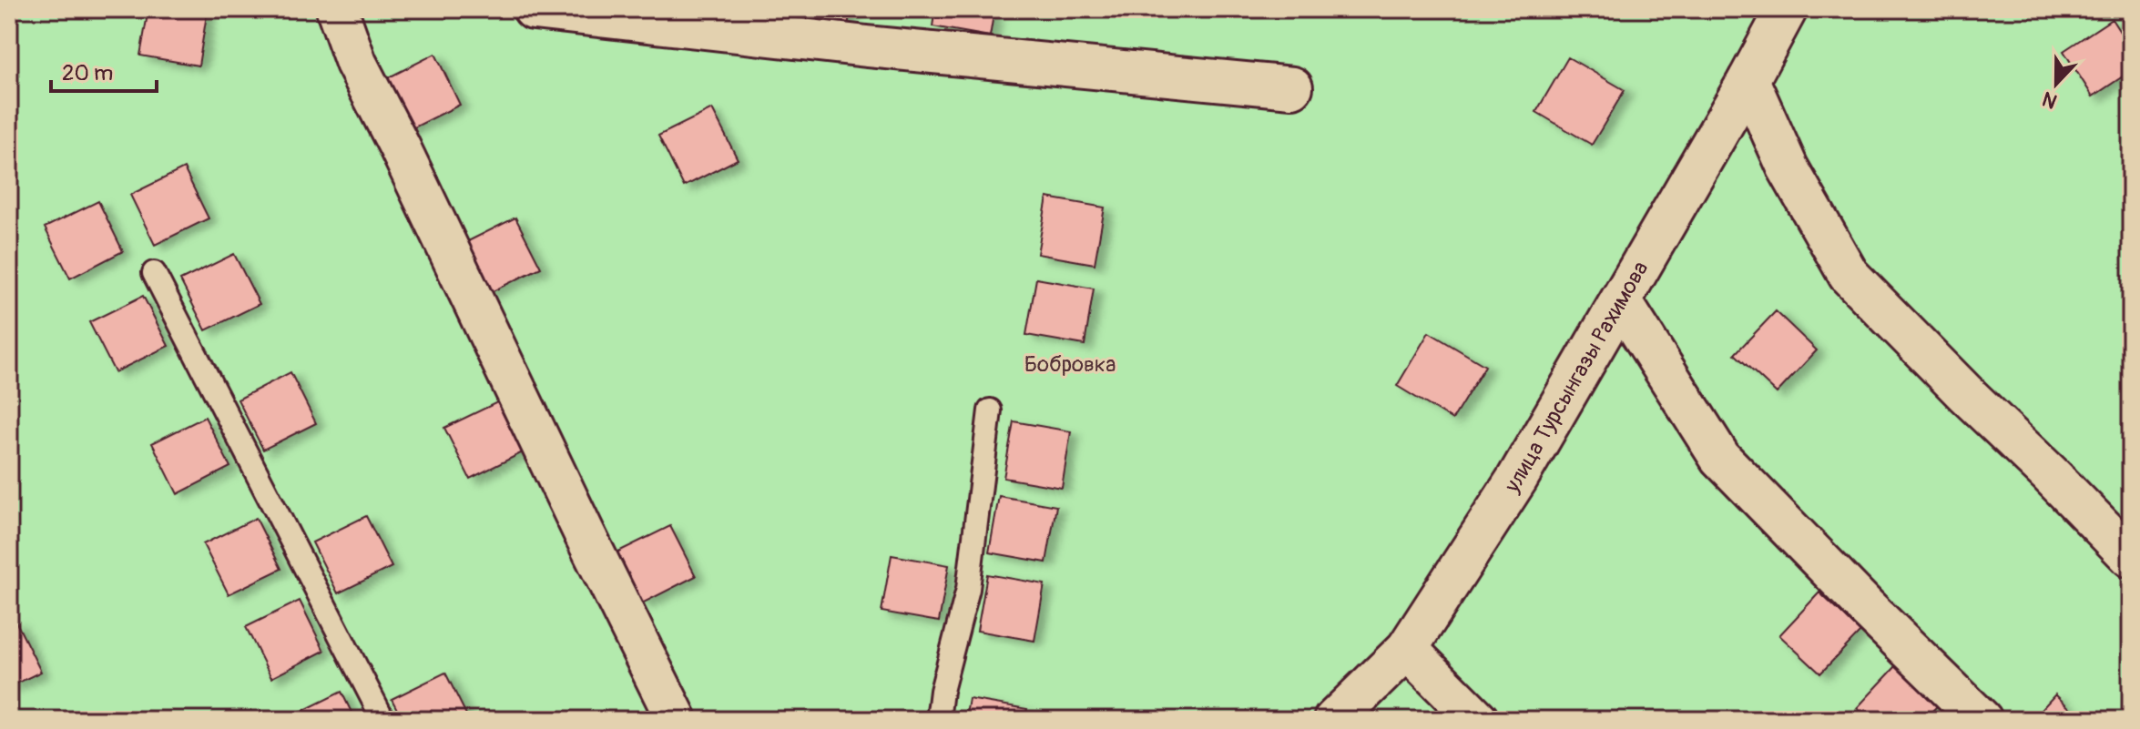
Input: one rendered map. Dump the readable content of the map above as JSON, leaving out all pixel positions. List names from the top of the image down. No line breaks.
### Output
{"streets":{"street":["улица Турсынгазы Рахимова"]},"parks":["Бобровка"],"scale_bar":"20 m","north":"bottom"}
